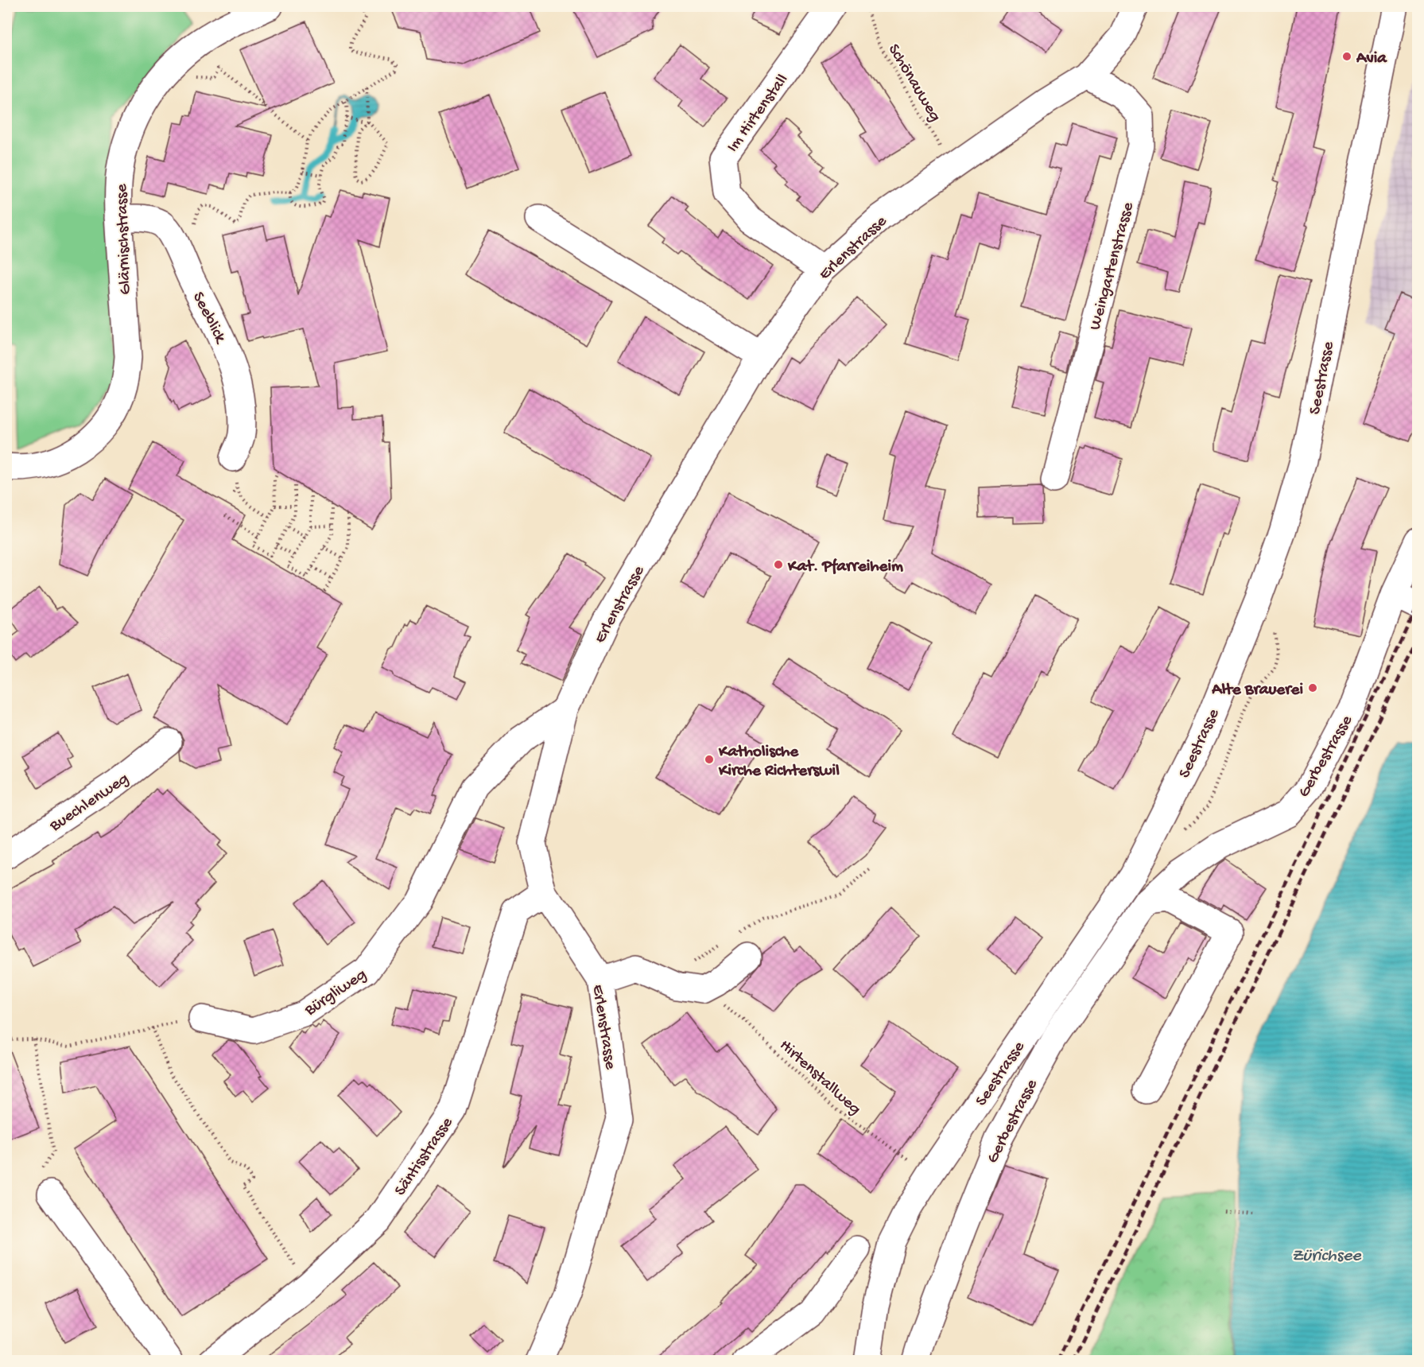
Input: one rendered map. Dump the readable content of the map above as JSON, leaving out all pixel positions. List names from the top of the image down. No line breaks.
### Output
{"streets":{"street":["Im Hirtenstall","Glärnischstrasse","Erlenstrasse","Weingartenstrasse","Seeblick","Seestrasse","Gerbestrasse","Buechlenweg","Bürgliweg","Säntisstrasse"],"path":["Schönauweg","Hirtenstallweg"]},"crossings":[["Schönauweg","Erlenstrasse"],["Im Hirtenstall","Erlenstrasse"],["Glärnischstrasse","Seeblick"],["Erlenstrasse","Weingartenstrasse"],["Erlenstrasse","Bürgliweg"],["Erlenstrasse","Säntisstrasse"],["Seestrasse","Hirtenstallweg"]],"water":["Zürichsee"],"places":["Avia","Kat. Pfarreiheim","Alte Brauerei","Katholische Kirche Richterswil"]}
